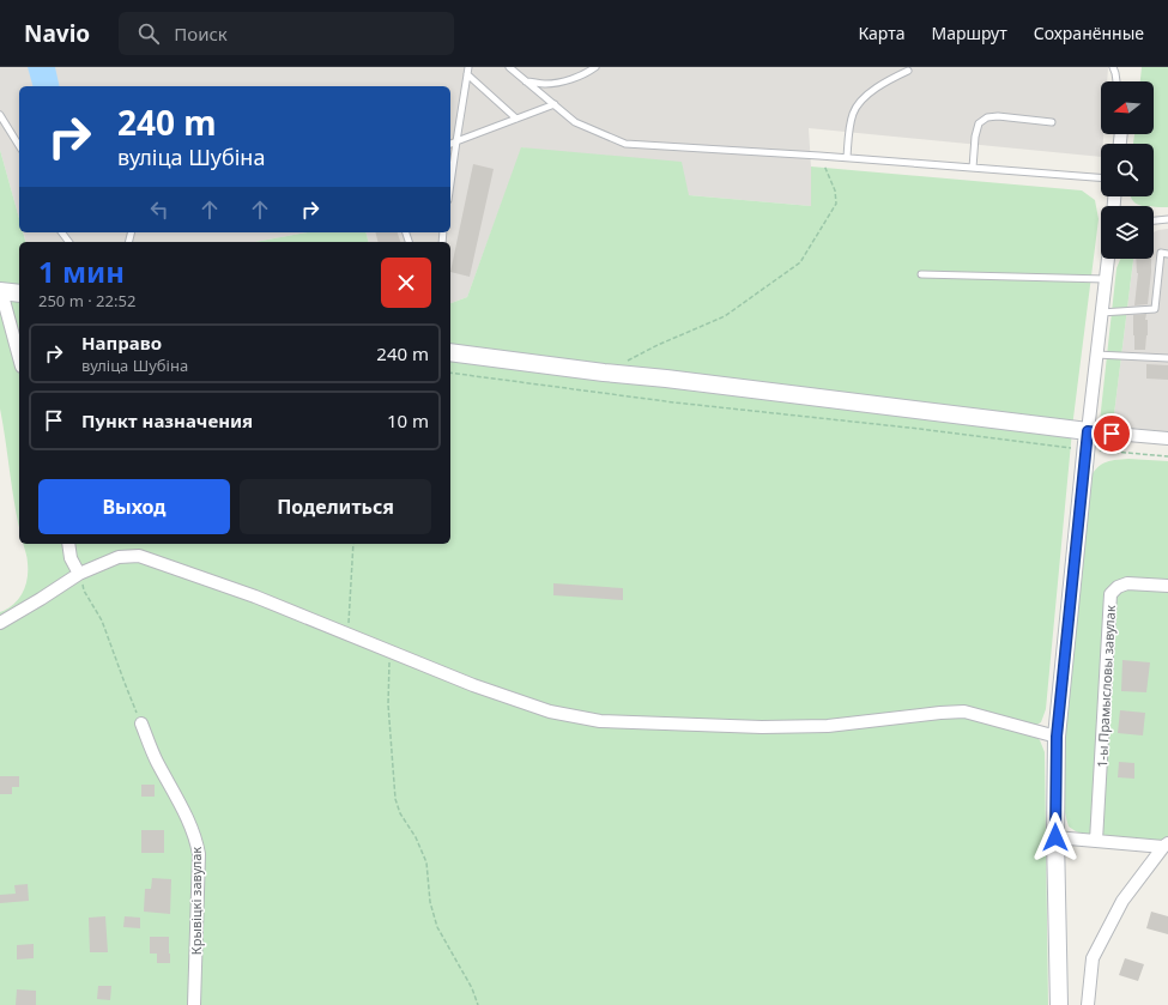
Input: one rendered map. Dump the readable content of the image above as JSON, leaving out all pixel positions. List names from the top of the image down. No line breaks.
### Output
{"streets":{"street":["1-ы Прамысловы завулак","Крывіцкі завулак"]},"north":"left","page":{"header":"Navio","search":"Поиск","nav":["Карта","Маршрут","Сохранённые"],"turn":["240 m","вуліца Шубіна"],"heading":["1 мин","250 m · 22:52"],"list":[{"name":"Направо","note":"вуліца Шубіна","value":"240 m"},{"name":"Пункт назначения","value":"10 m"}],"buttons":["Выход","Поделиться"]}}
